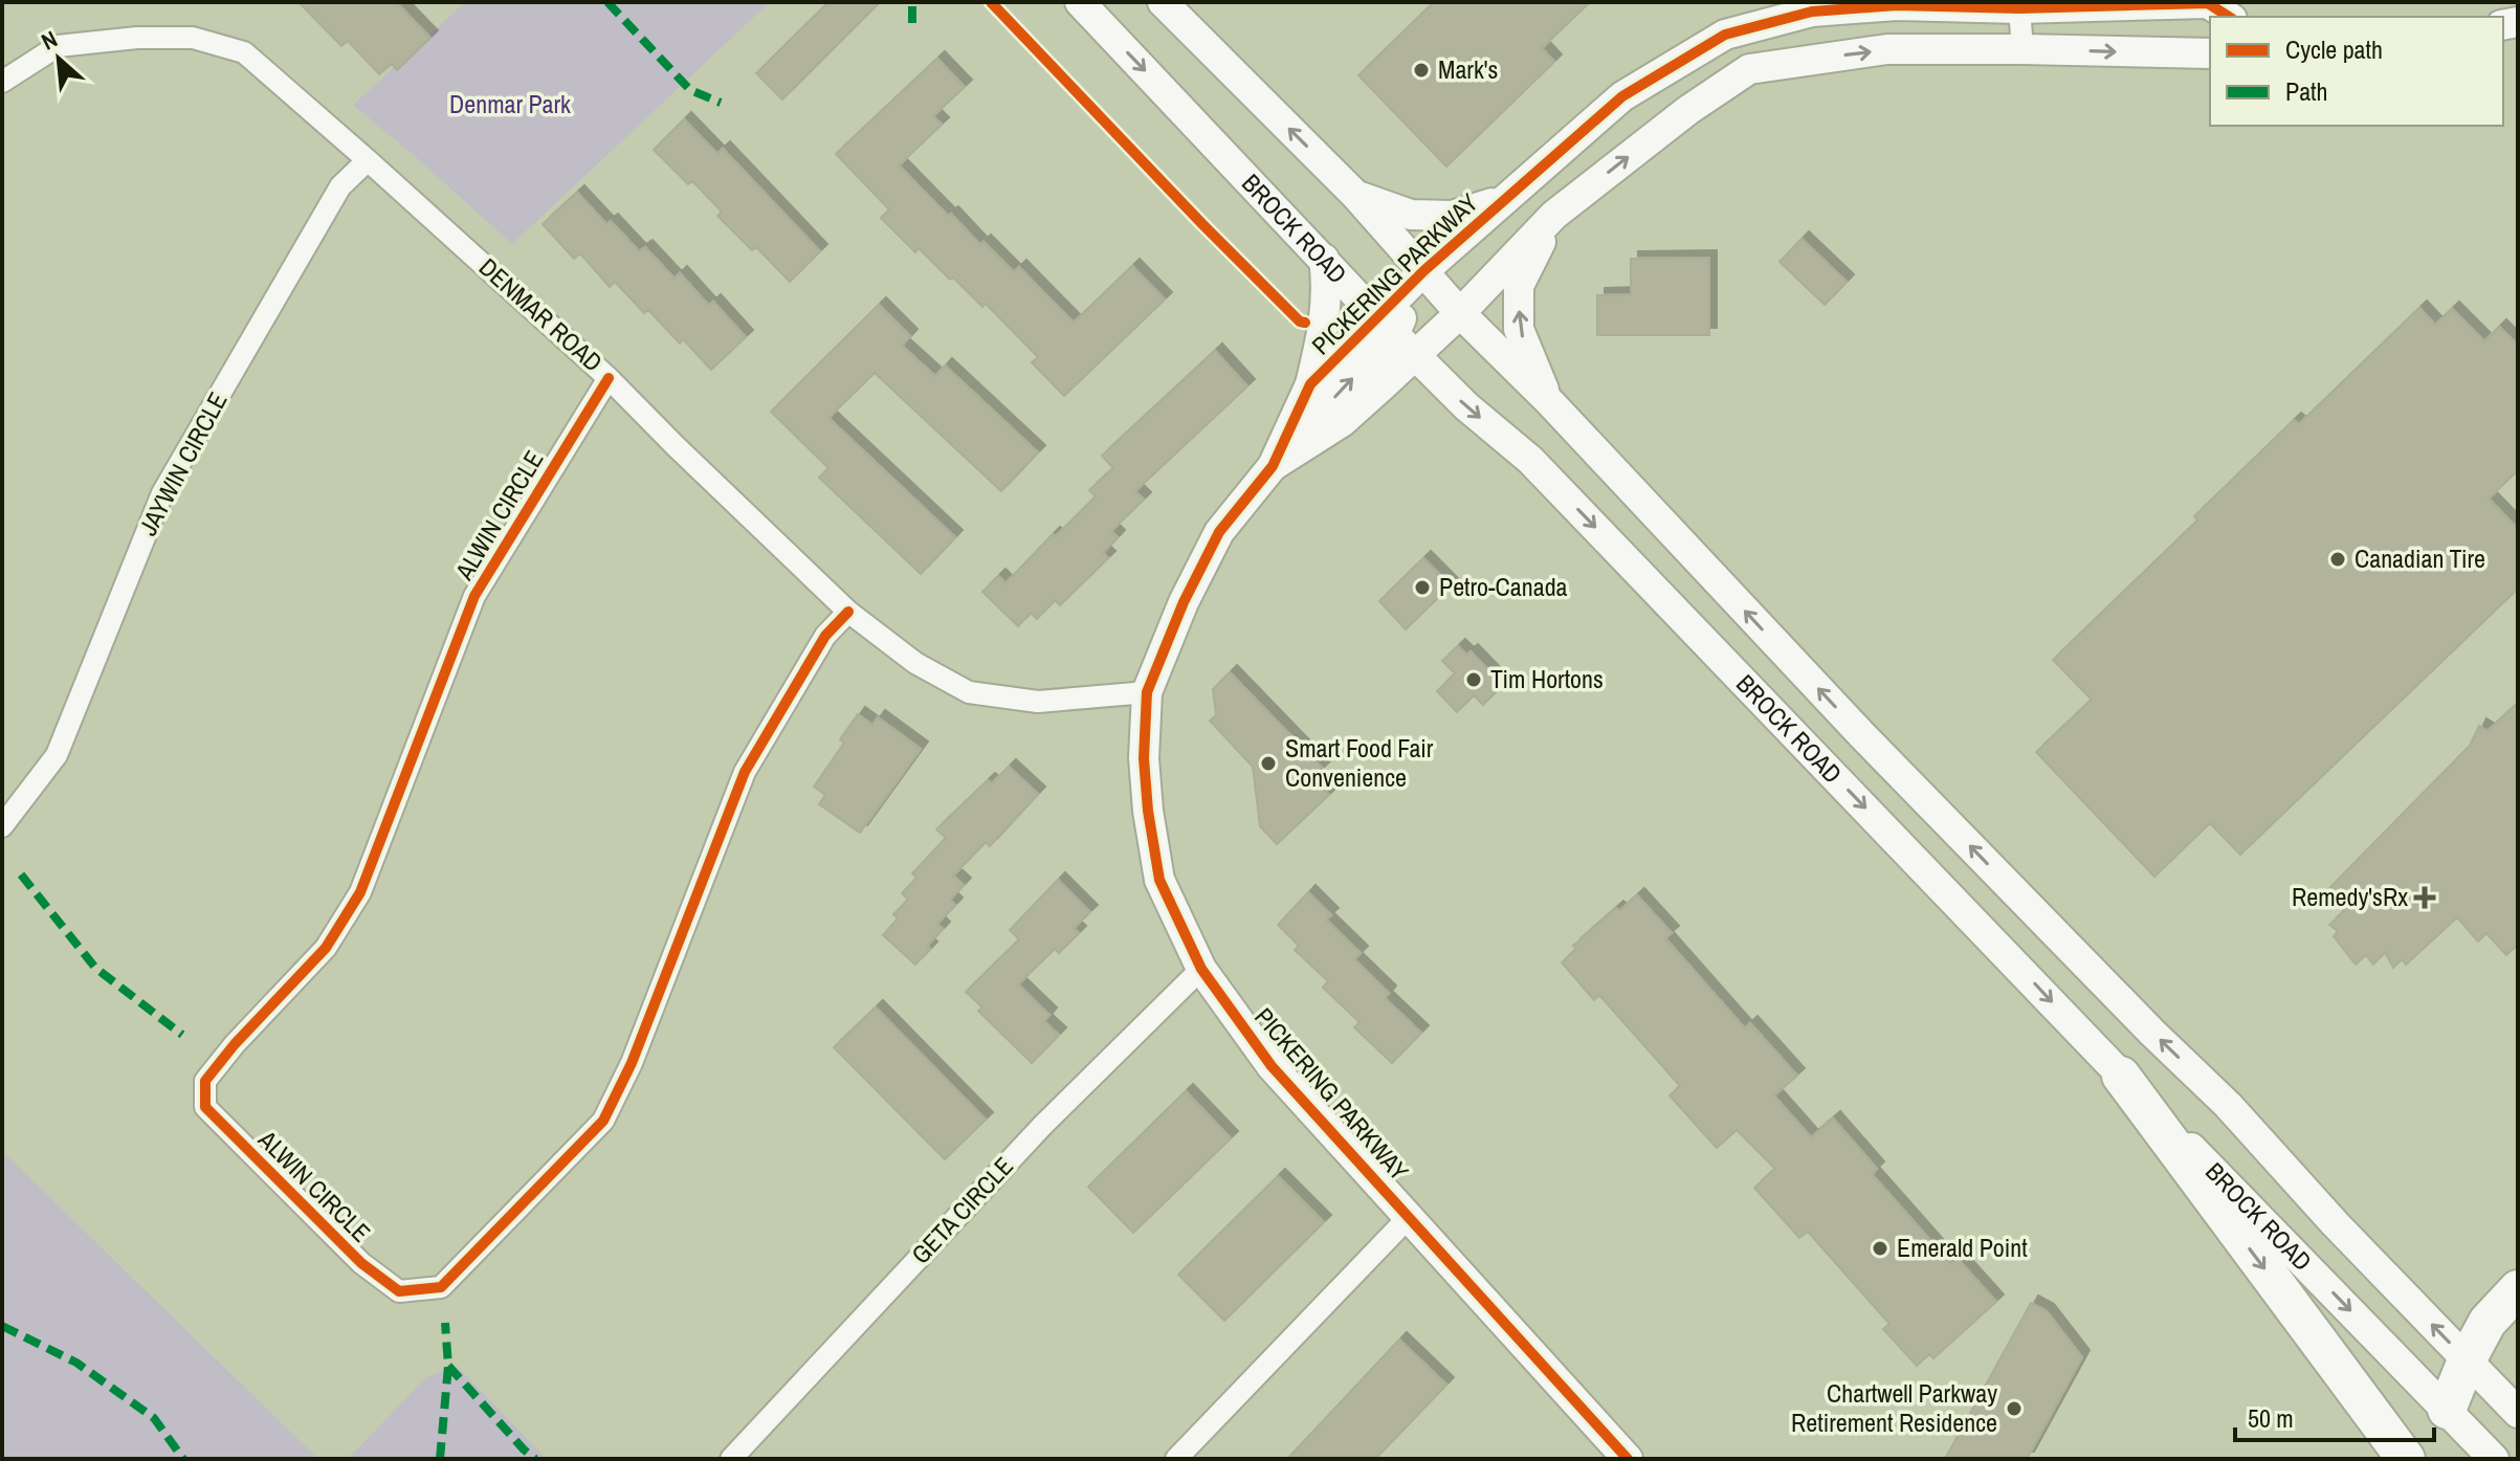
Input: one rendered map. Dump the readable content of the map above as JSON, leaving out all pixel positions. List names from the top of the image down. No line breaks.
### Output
{"streets":{"main road":["BROCK ROAD","PICKERING PARKWAY"],"street":["DENMAR ROAD","JAYWIN CIRCLE","ALWIN CIRCLE","GETA CIRCLE"]},"crossings":[["BROCK ROAD","PICKERING PARKWAY"],["PICKERING PARKWAY","DENMAR ROAD"],["PICKERING PARKWAY","GETA CIRCLE"],["DENMAR ROAD","JAYWIN CIRCLE"],["DENMAR ROAD","ALWIN CIRCLE"]],"parks":["Denmar Park"],"places":{"other":["Mark's","Canadian Tire","Petro-Canada","Tim Hortons","Smart Food Fair Convenience","Emerald Point","Chartwell Parkway Retirement Residence"],"health":["Remedy'sRx"]},"legend":["Cycle path","Path"],"scale_bar":"50 m","north":"top left"}
